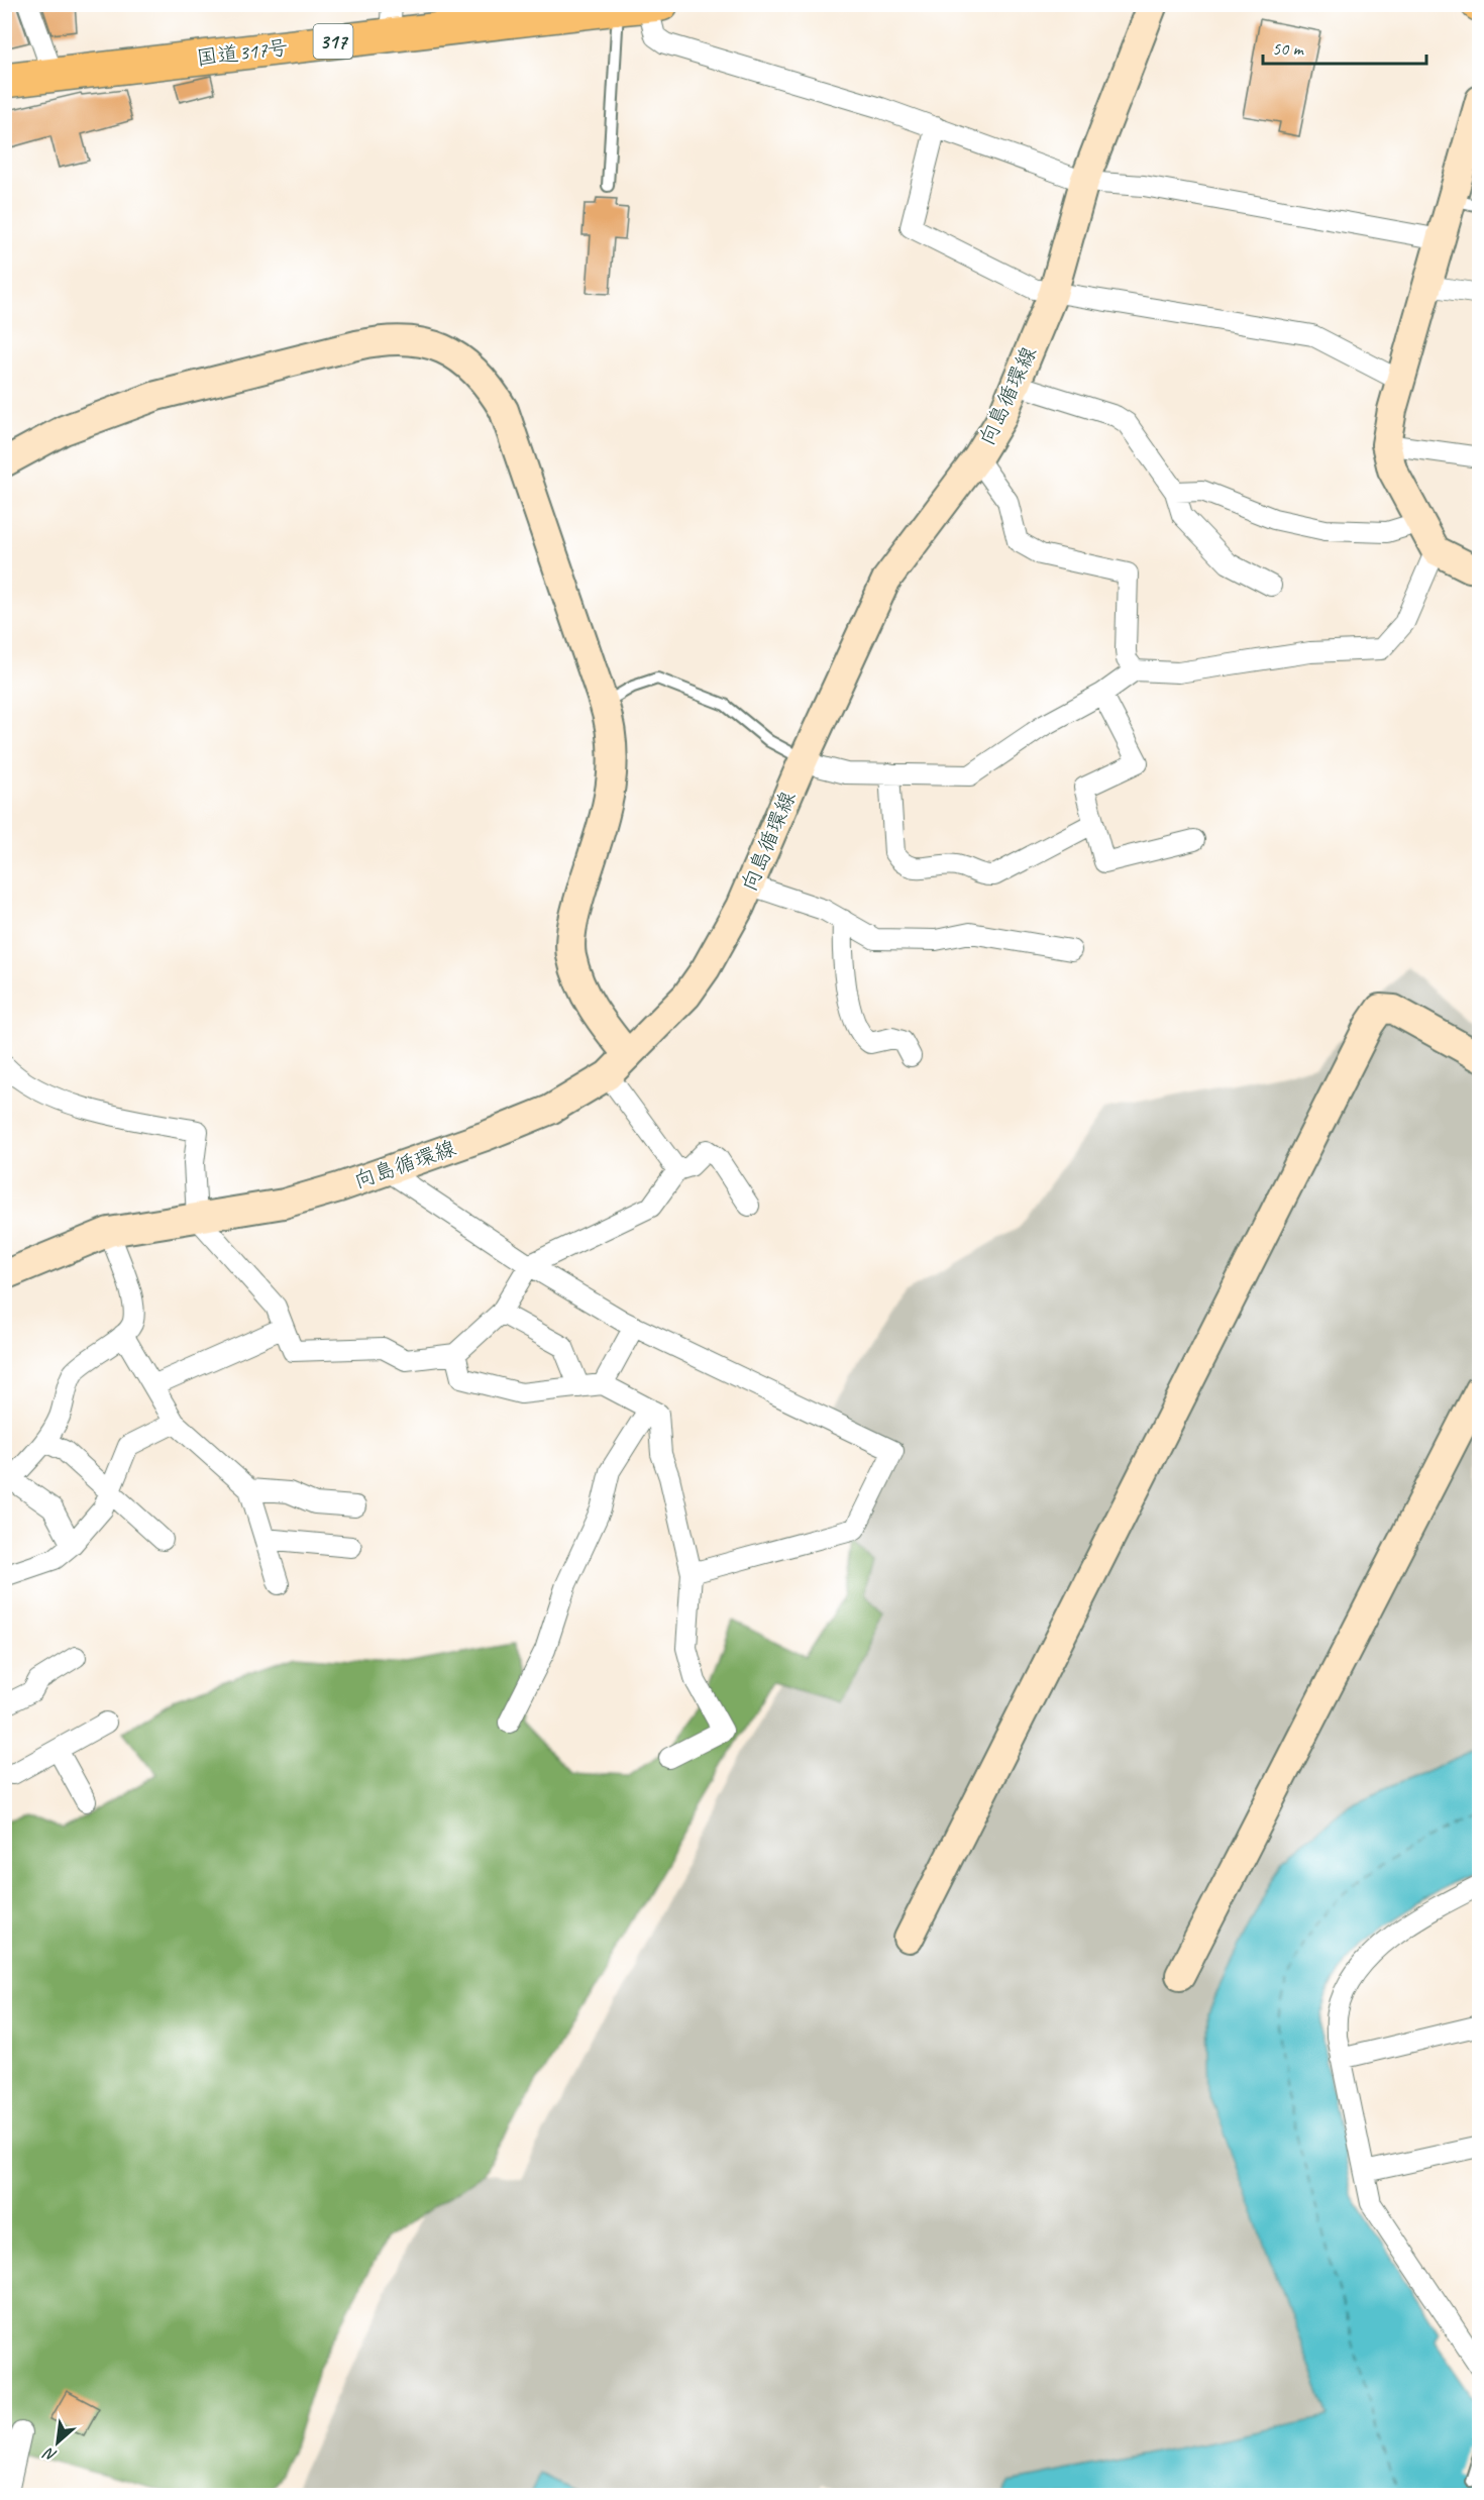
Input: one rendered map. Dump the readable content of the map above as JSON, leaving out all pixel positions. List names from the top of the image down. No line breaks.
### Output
{"streets":{"highway":["317","国道317号"],"street":["向島循環線"]},"scale_bar":"50 m","north":"bottom left"}
